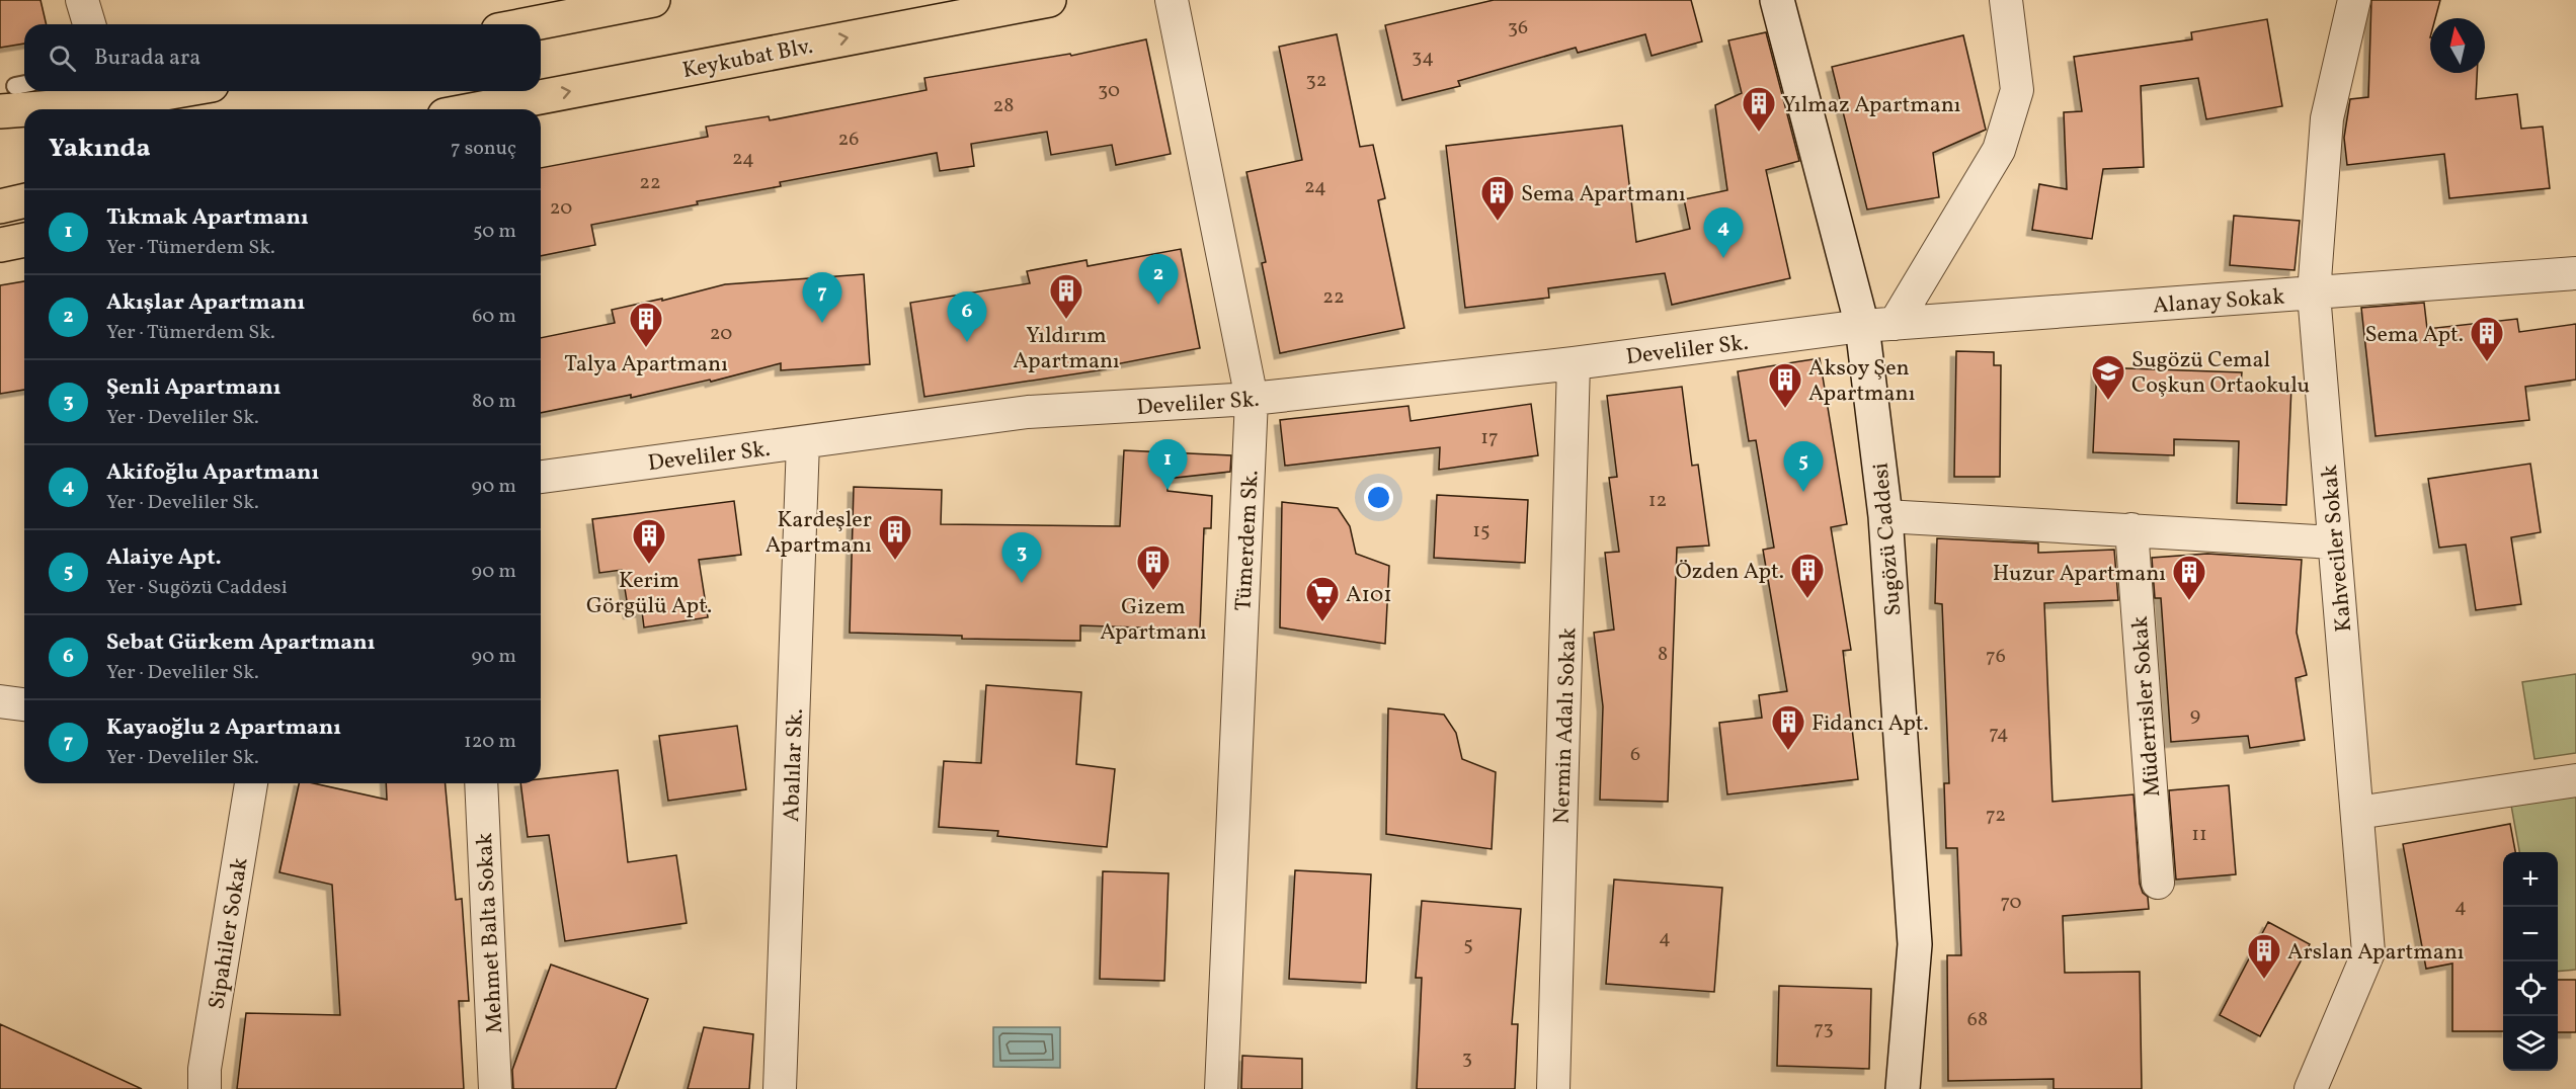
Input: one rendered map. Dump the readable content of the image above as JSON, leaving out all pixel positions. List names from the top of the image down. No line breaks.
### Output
{"streets":{"highway":["Keykubat Blv."],"street":["Alanay Sokak","Develiler Sk.","Sugözü Caddesi","Tümerdem Sk.","Kahveciler Sokak","Müderrisler Sokak","Nermin Adalı Sokak","Abalılar Sk.","Sipahiler Sokak","Mehmet Balta Sokak"]},"crossings":[["Alanay Sokak","Develiler Sk."],["Alanay Sokak","Sugözü Caddesi"],["Alanay Sokak","Kahveciler Sokak"],["Develiler Sk.","Sugözü Caddesi"],["Develiler Sk.","Tümerdem Sk."],["Develiler Sk.","Nermin Adalı Sokak"],["Develiler Sk.","Abalılar Sk."]],"one_way":["Keykubat Blv."],"places":{"building":["Yılmaz Apartmanı","Sema Apartmanı","Yıldırım Apartmanı","Talya Apartmanı","Sema Apt.","Aksoy Şen Apartmanı","Kardeşler Apartmanı","Kerim Görgülü Apt.","Gizem Apartmanı","Özden Apt.","Huzur Apartmanı","Fidancı Apt.","Arslan Apartmanı"],"school or university":["Sugözü Cemal Coşkun Ortaokulu"],"supermarket":["A101"]},"house_numbers":["36","34","32","30","28","26","24","22","24","20","22","20","17","12","15","8","76","9","74","6","72","11","70","4","4","5","68","73","3"],"north":"top","page":{"search":"Burada ara","heading":["Yakında","7 sonuç"],"list":[{"mark":"1","name":"Tıkmak Apartmanı","note":"Yer · Tümerdem Sk.","value":"50 m"},{"mark":"2","name":"Akışlar Apartmanı","note":"Yer · Tümerdem Sk.","value":"60 m"},{"mark":"3","name":"Şenli Apartmanı","note":"Yer · Develiler Sk.","value":"80 m"},{"mark":"4","name":"Akifoğlu Apartmanı","note":"Yer · Develiler Sk.","value":"90 m"},{"mark":"5","name":"Alaiye Apt.","note":"Yer · Sugözü Caddesi","value":"90 m"},{"mark":"6","name":"Sebat Gürkem Apartmanı","note":"Yer · Develiler Sk.","value":"90 m"},{"mark":"7","name":"Kayaoğlu 2 Apartmanı","note":"Yer · Develiler Sk.","value":"120 m"}],"pins":["4","2","7","6","1","5","3"],"map_buttons":["+","−"]}}
